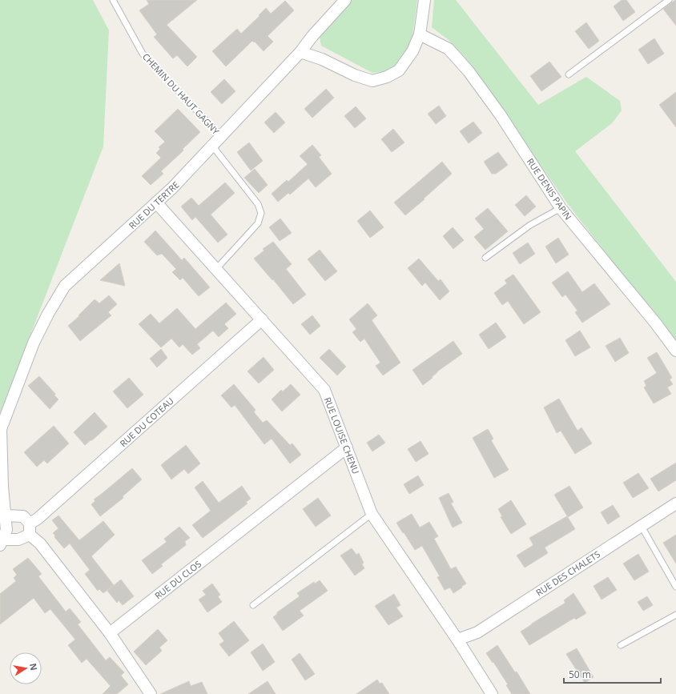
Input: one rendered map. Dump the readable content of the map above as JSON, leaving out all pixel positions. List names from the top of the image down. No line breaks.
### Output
{"streets":{"street":["RUE DENIS PAPIN","RUE DU TERTRE","RUE DU COTEAU","RUE LOUISE CHENU","RUE DES CHALETS","RUE DU CLOS"],"lane":["CHEMIN DU HAUT GAGNY"]},"crossings":[["CHEMIN DU HAUT GAGNY","RUE DU TERTRE"],["CHEMIN DU HAUT GAGNY","RUE LOUISE CHENU"],["RUE DU TERTRE","RUE LOUISE CHENU"],["RUE DU COTEAU","RUE LOUISE CHENU"],["RUE LOUISE CHENU","RUE DES CHALETS"],["RUE LOUISE CHENU","RUE DU CLOS"]],"scale_bar":"50 m","north":"right"}
